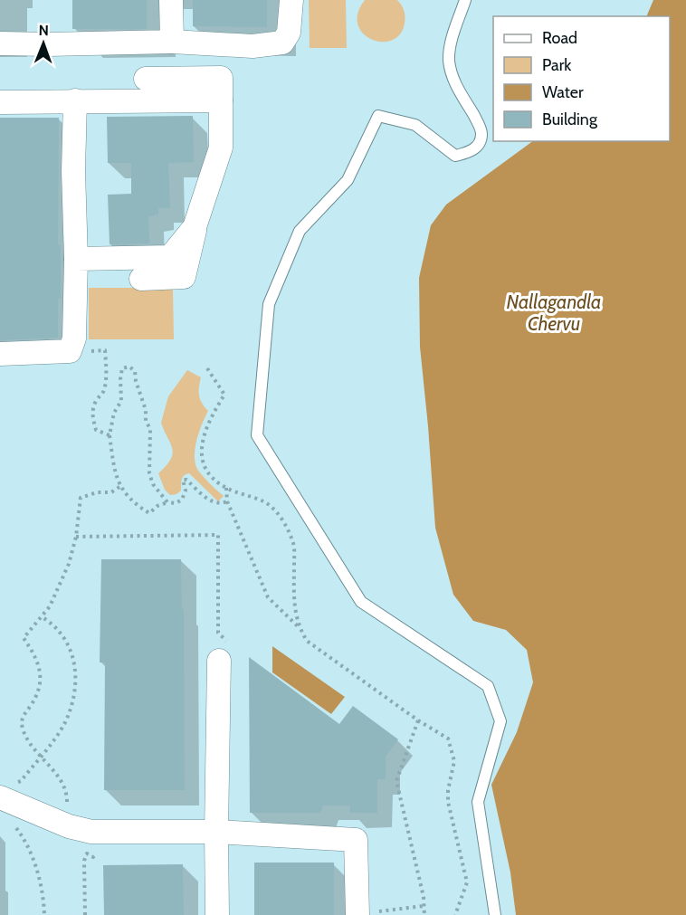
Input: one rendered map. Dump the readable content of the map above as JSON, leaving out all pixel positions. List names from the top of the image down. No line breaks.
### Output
{"water":["Nallagandla Chervu"],"legend":["Road","Park","Water","Building"],"north":"top"}
